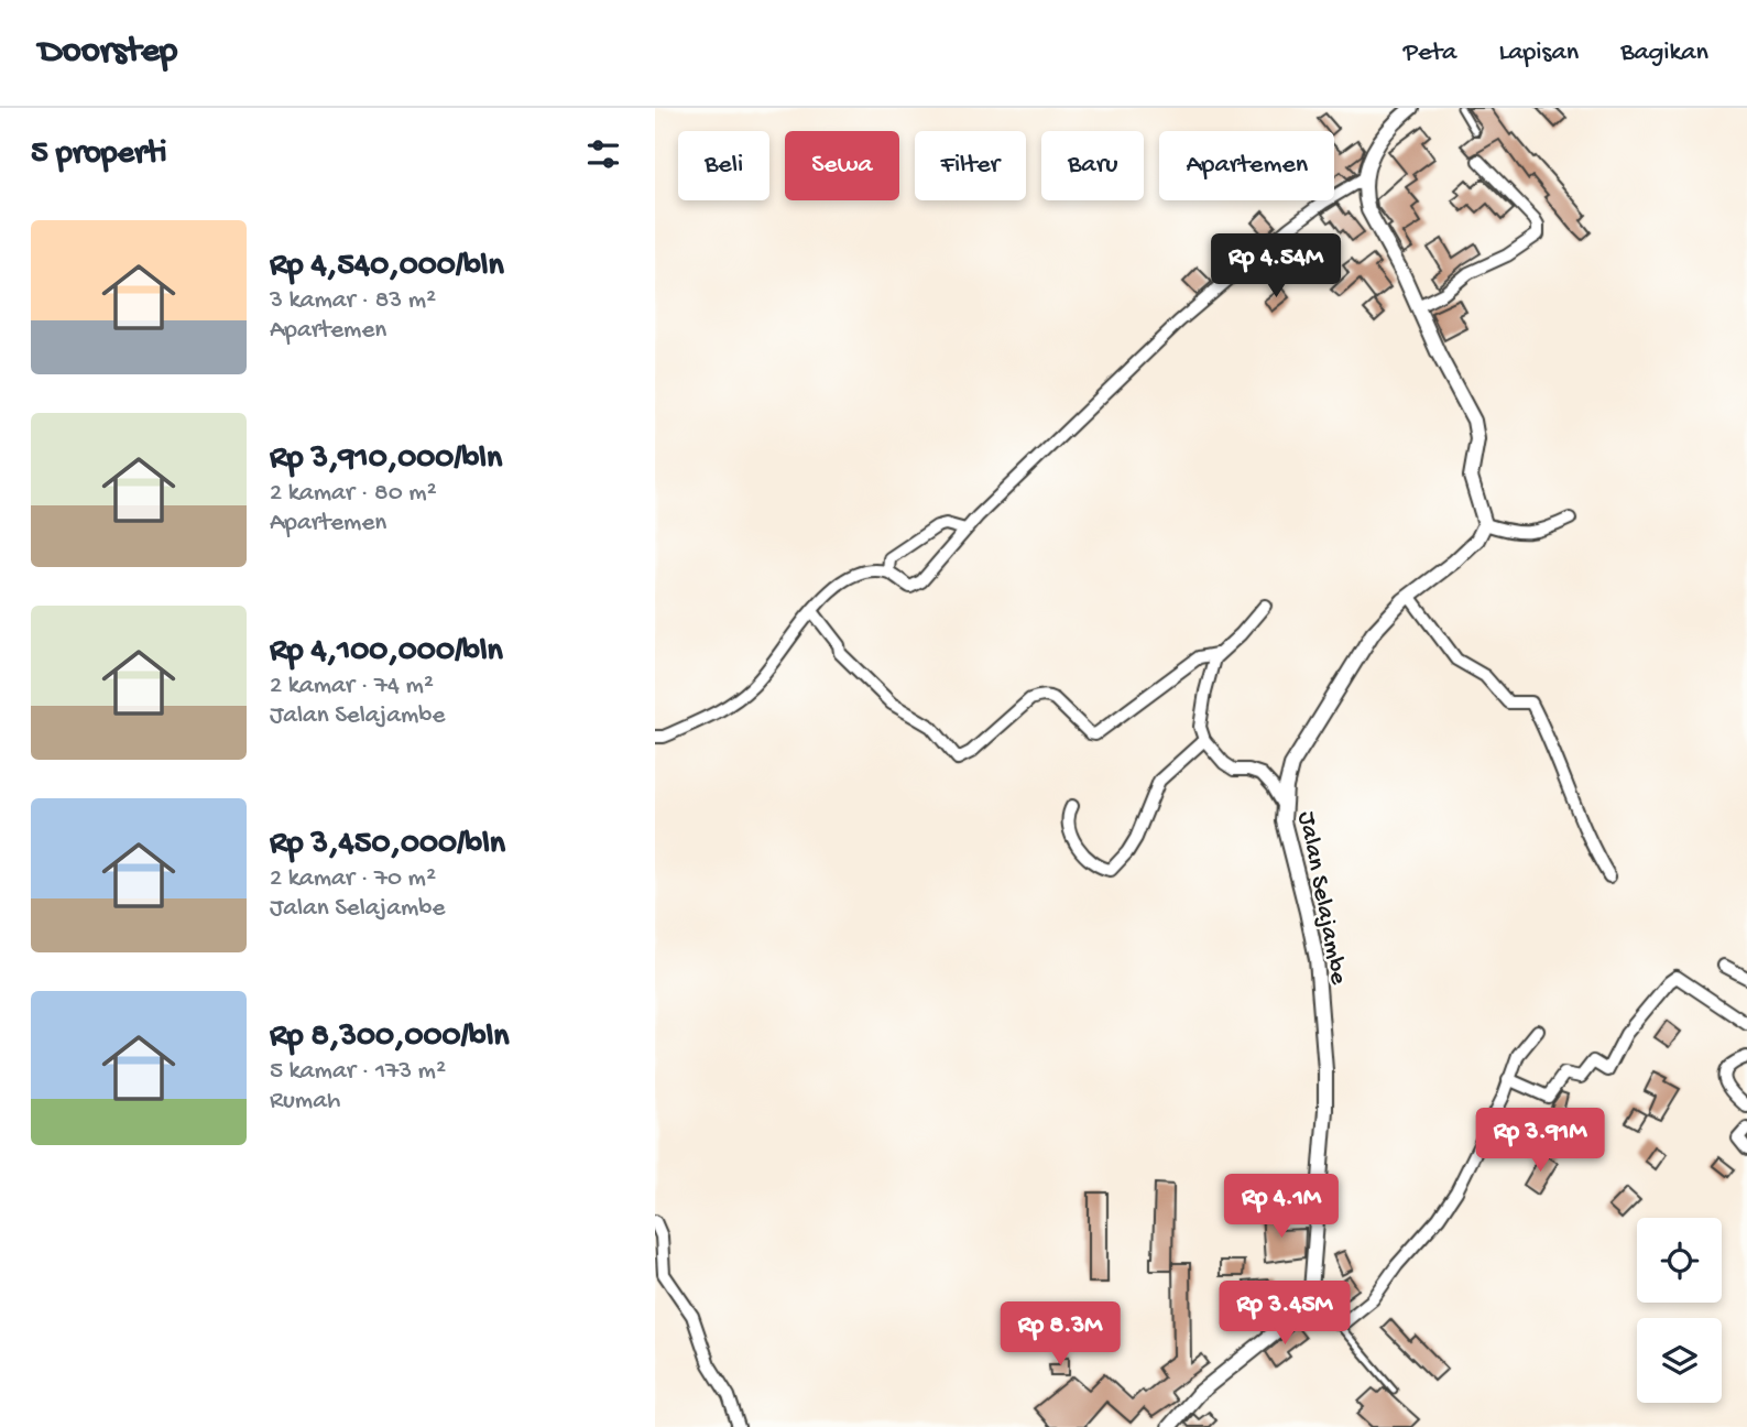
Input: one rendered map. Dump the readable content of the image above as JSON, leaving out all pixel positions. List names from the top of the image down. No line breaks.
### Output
{"streets":{"street":["Jalan Selajambe"]},"page":{"header":"Doorstep","nav":["Peta","Lapisan","Bagikan"],"heading":"5 properti","chip":["Beli","Sewa","Filter","Baru","Apartemen"],"list":[{"name":"Rp 4,540,000/bln","note":"3 kamar · 83 m² · Apartemen"},{"name":"Rp 3,910,000/bln","note":"2 kamar · 80 m² · Apartemen"},{"name":"Rp 4,100,000/bln","note":"2 kamar · 74 m² · Jalan Selajambe"},{"name":"Rp 3,450,000/bln","note":"2 kamar · 70 m² · Jalan Selajambe"},{"name":"Rp 8,300,000/bln","note":"5 kamar · 173 m² · Rumah"}],"price":["Rp 4.54M","Rp 3.91M","Rp 4.1M","Rp 3.45M","Rp 8.3M"]}}
